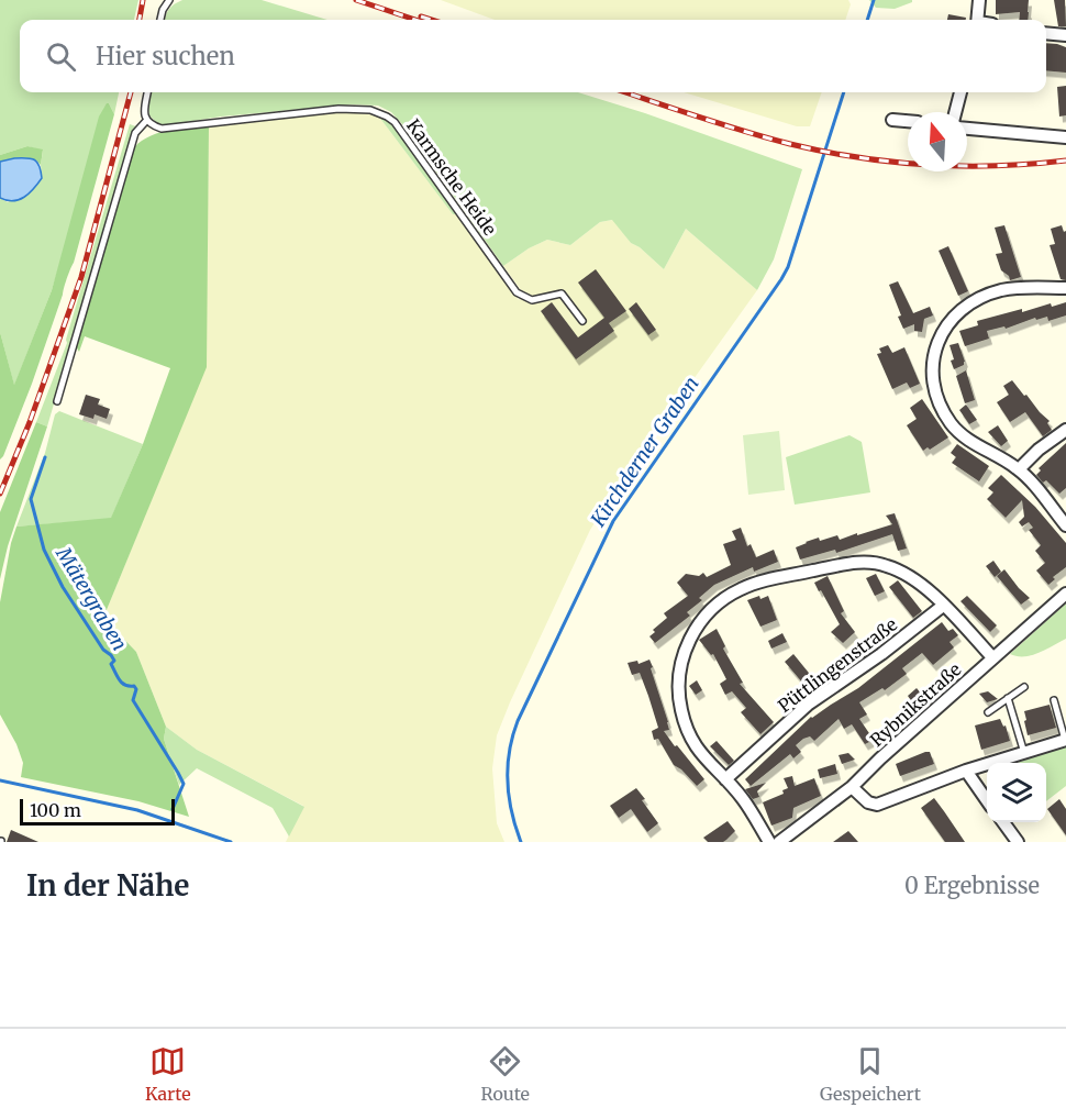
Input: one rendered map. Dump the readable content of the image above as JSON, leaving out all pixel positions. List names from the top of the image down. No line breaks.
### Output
{"streets":{"street":["Püttlingenstraße","Rybnikstraße"],"lane":["Karmsche Heide"]},"water":["Kirchderner Graben","Mätergraben"],"scale_bar":"100 m","north":"top","page":{"search":"Hier suchen","scale":"100 m","heading":["In der Nähe","0 Ergebnisse"],"nav":["Karte","Route","Gespeichert"]}}
